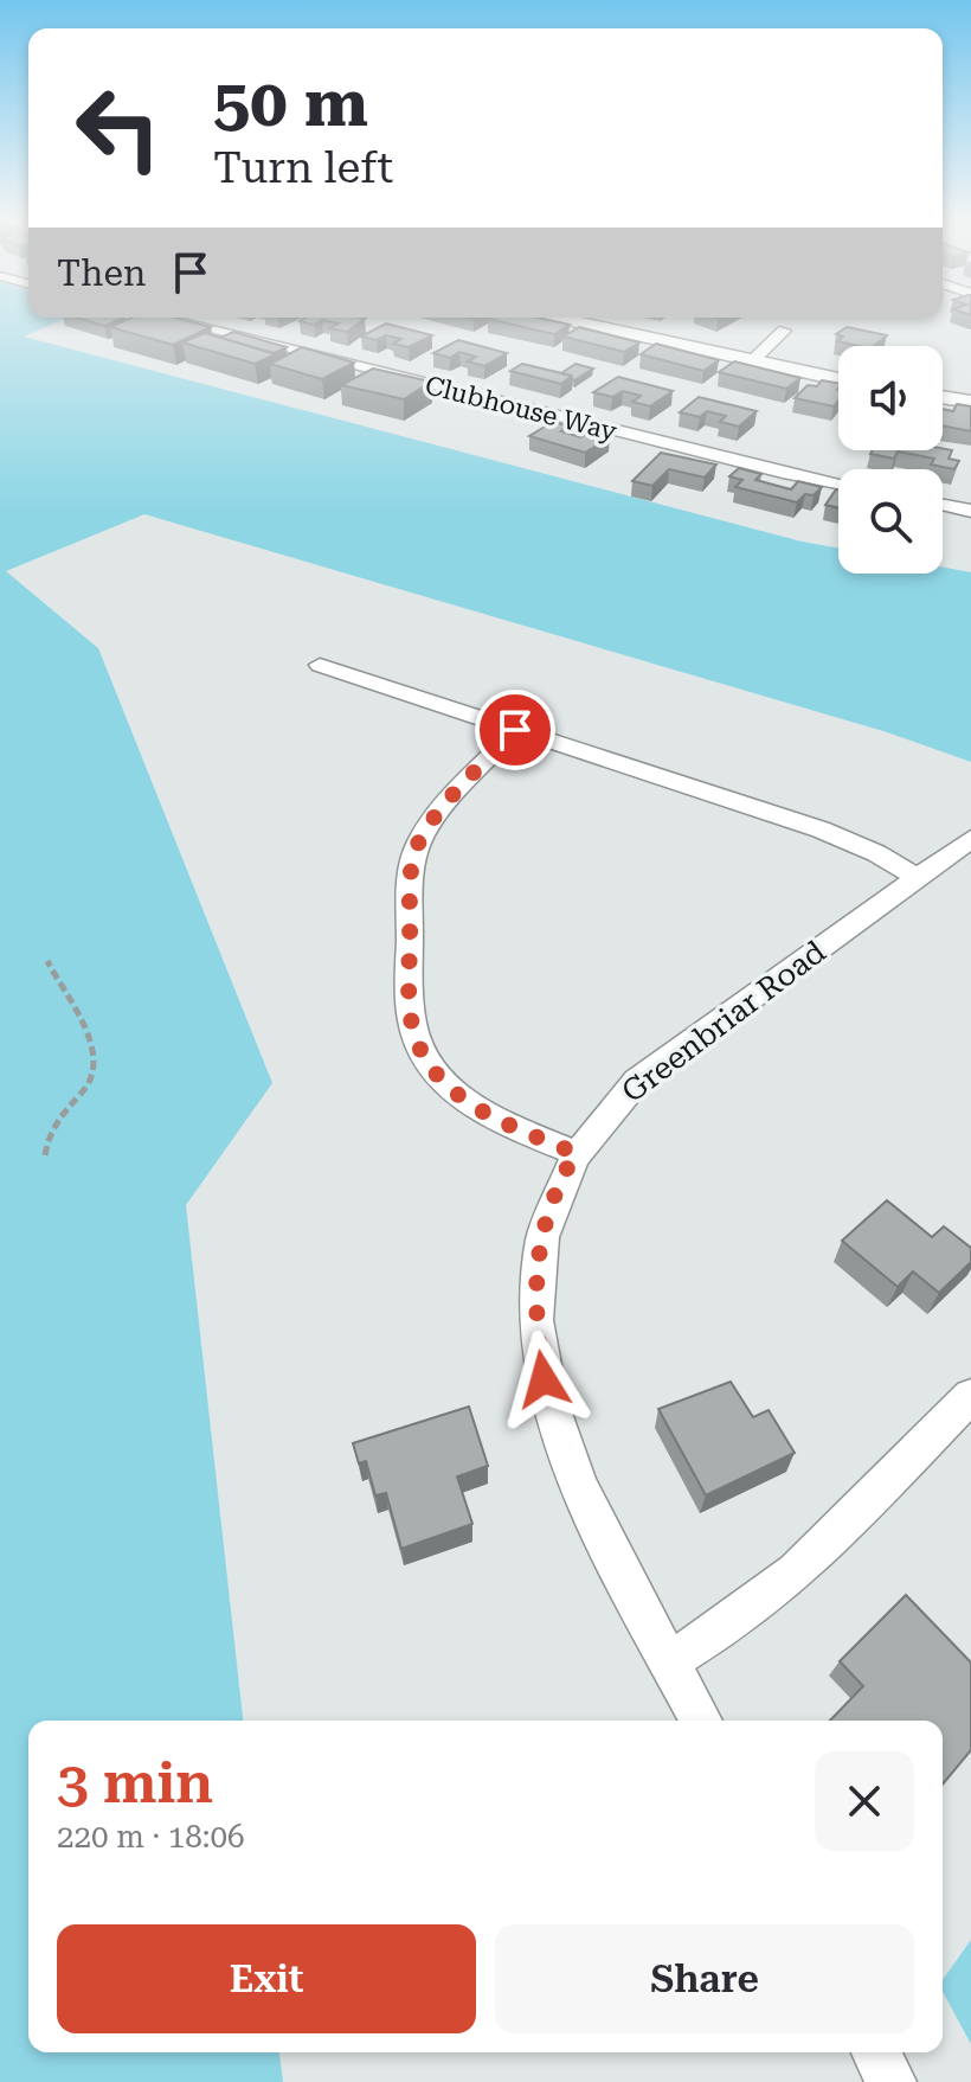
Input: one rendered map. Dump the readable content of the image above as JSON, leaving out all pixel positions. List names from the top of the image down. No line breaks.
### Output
{"streets":{"street":["Clubhouse Way","Greenbriar Road"]},"page":{"turn":["50 m","Turn left"],"then":"Then","heading":["3 min","220 m · 18:06"],"buttons":["Exit","Share"]}}
